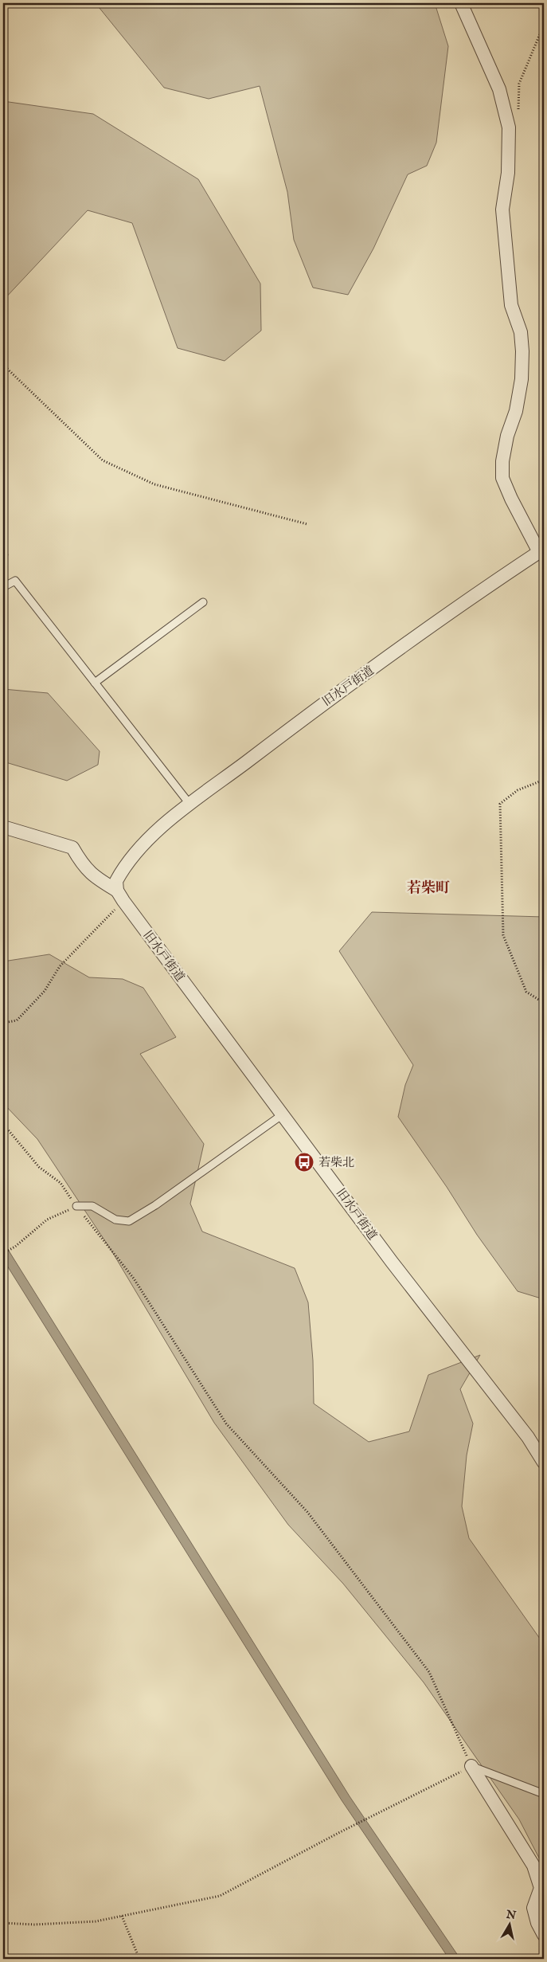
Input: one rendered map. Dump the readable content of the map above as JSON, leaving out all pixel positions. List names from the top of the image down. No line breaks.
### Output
{"streets":{"street":["旧水戸街道"]},"districts":["若柴町"],"places":{"bus stop":["若柴北"]},"north":"top"}
